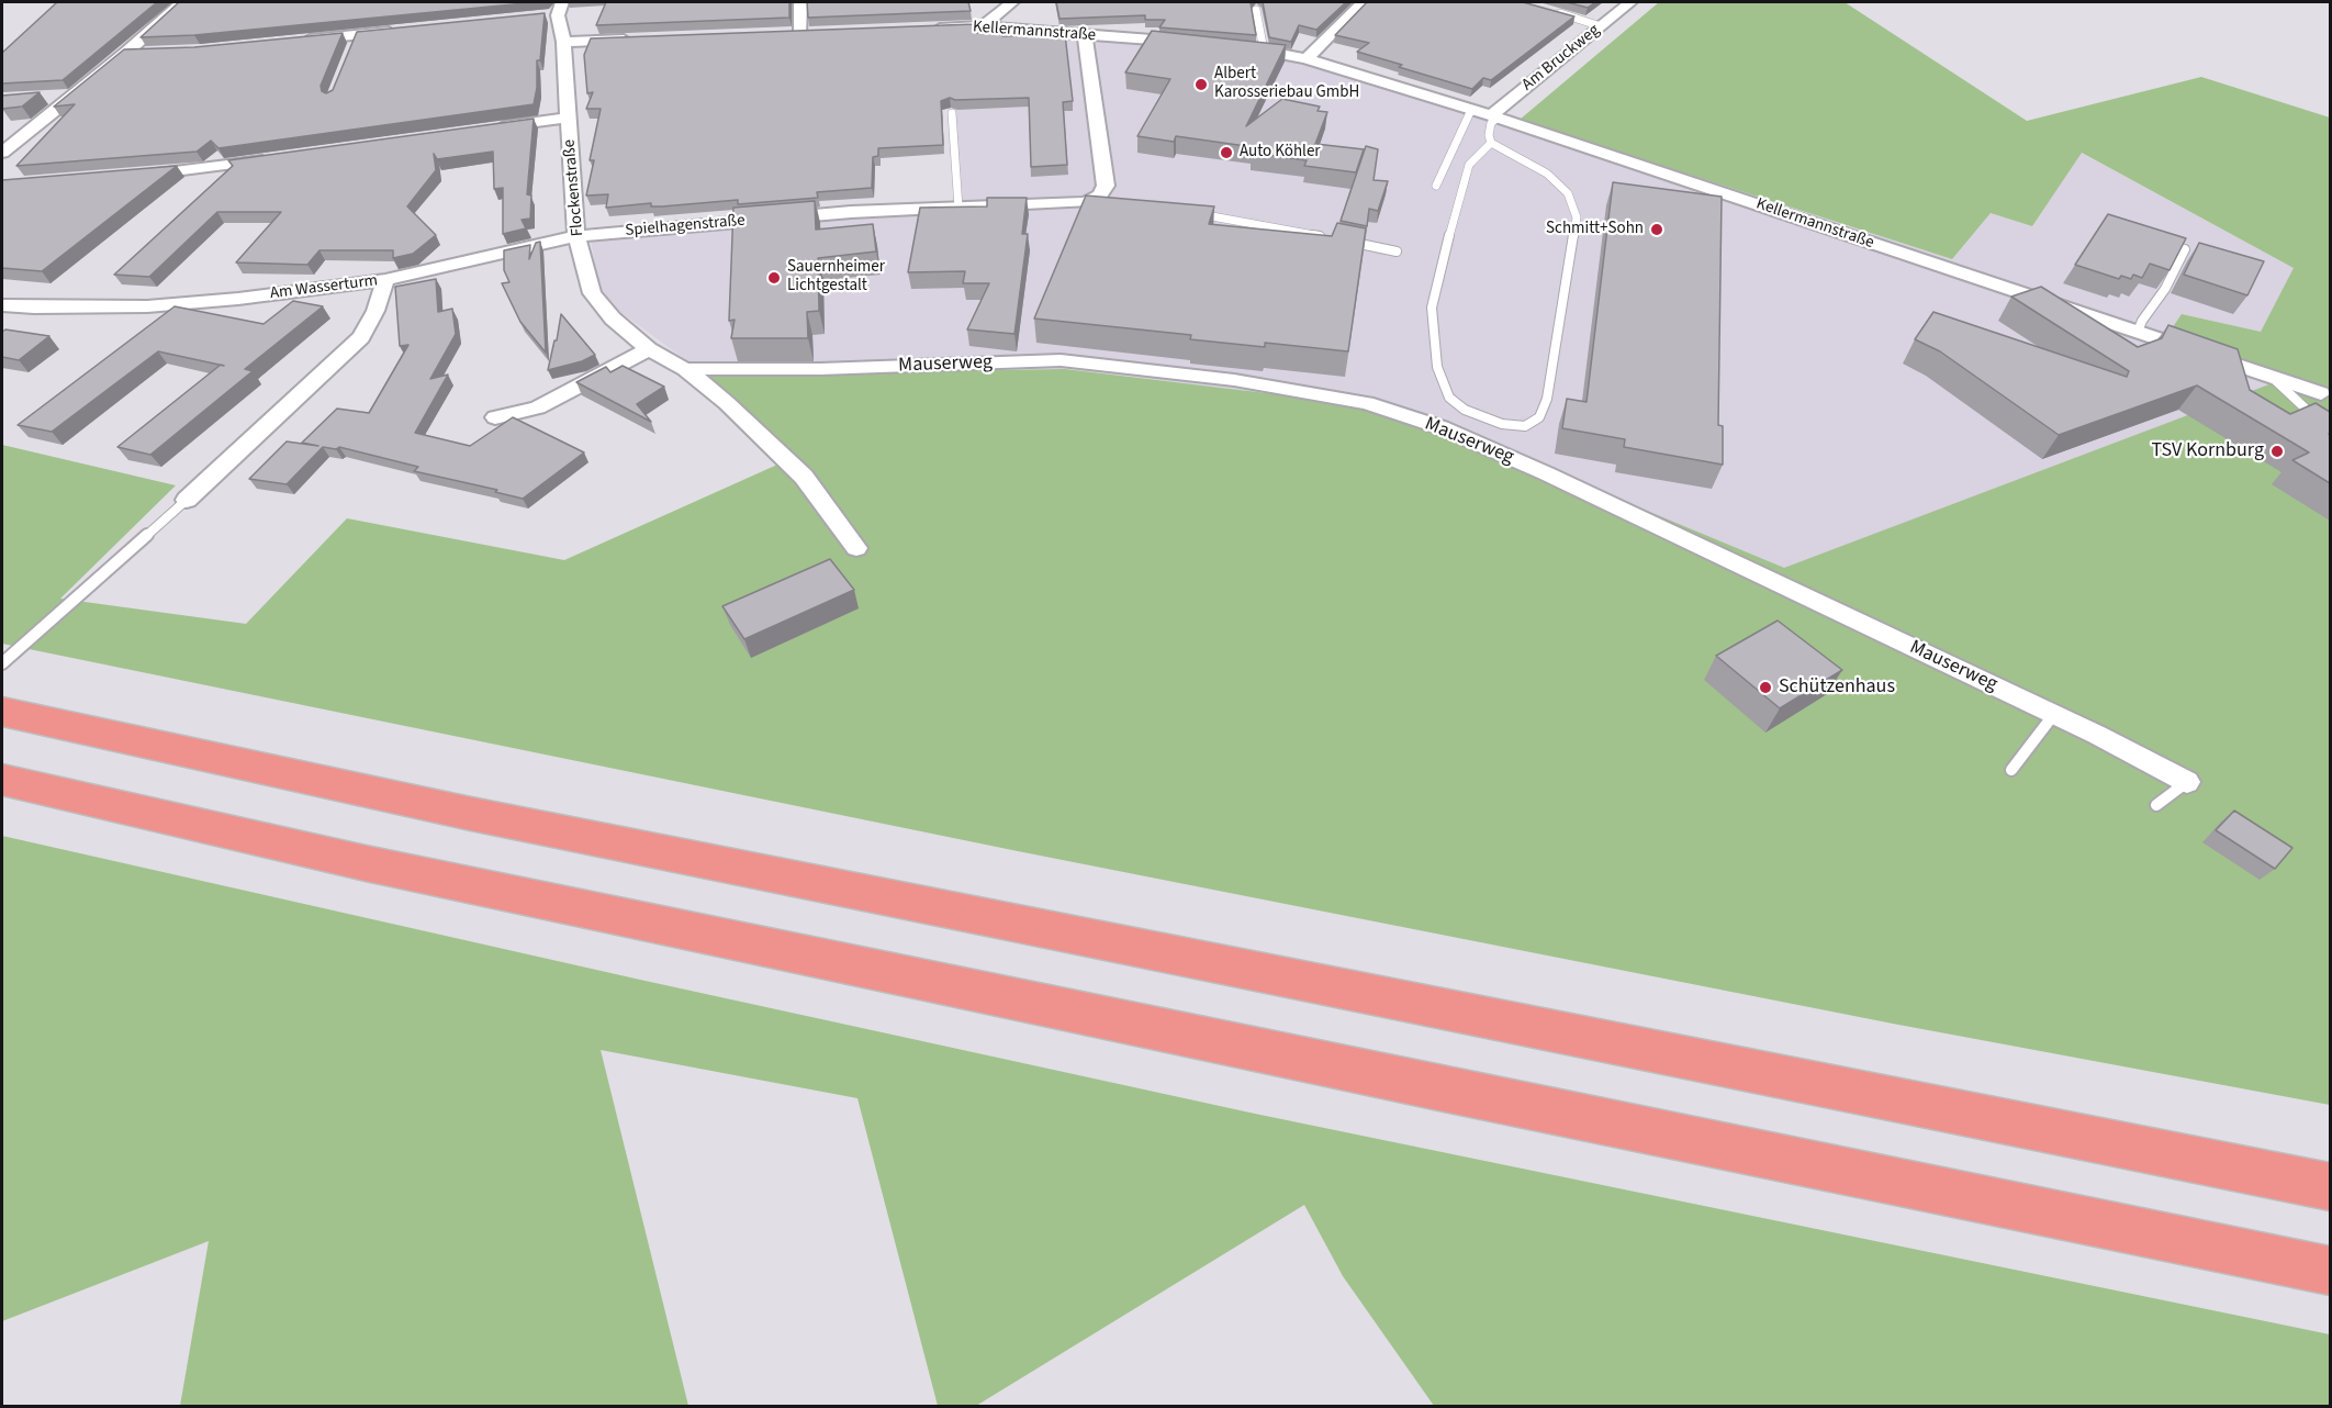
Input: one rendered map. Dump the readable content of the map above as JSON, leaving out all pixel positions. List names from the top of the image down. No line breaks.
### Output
{"streets":{"street":["Kellermannstraße","Am Bruckweg","Flockenstraße","Spielhagenstraße","Am Wasserturm","Mauserweg"]},"crossings":[["Kellermannstraße","Am Bruckweg"],["Kellermannstraße","Spielhagenstraße"],["Flockenstraße","Spielhagenstraße"],["Flockenstraße","Mauserweg"],["Spielhagenstraße","Am Wasserturm"]],"places":["Albert Karosseriebau GmbH","Auto Köhler","Schmitt+Sohn","Sauernheimer Lichtgestalt","TSV Kornburg","Schützenhaus"]}
